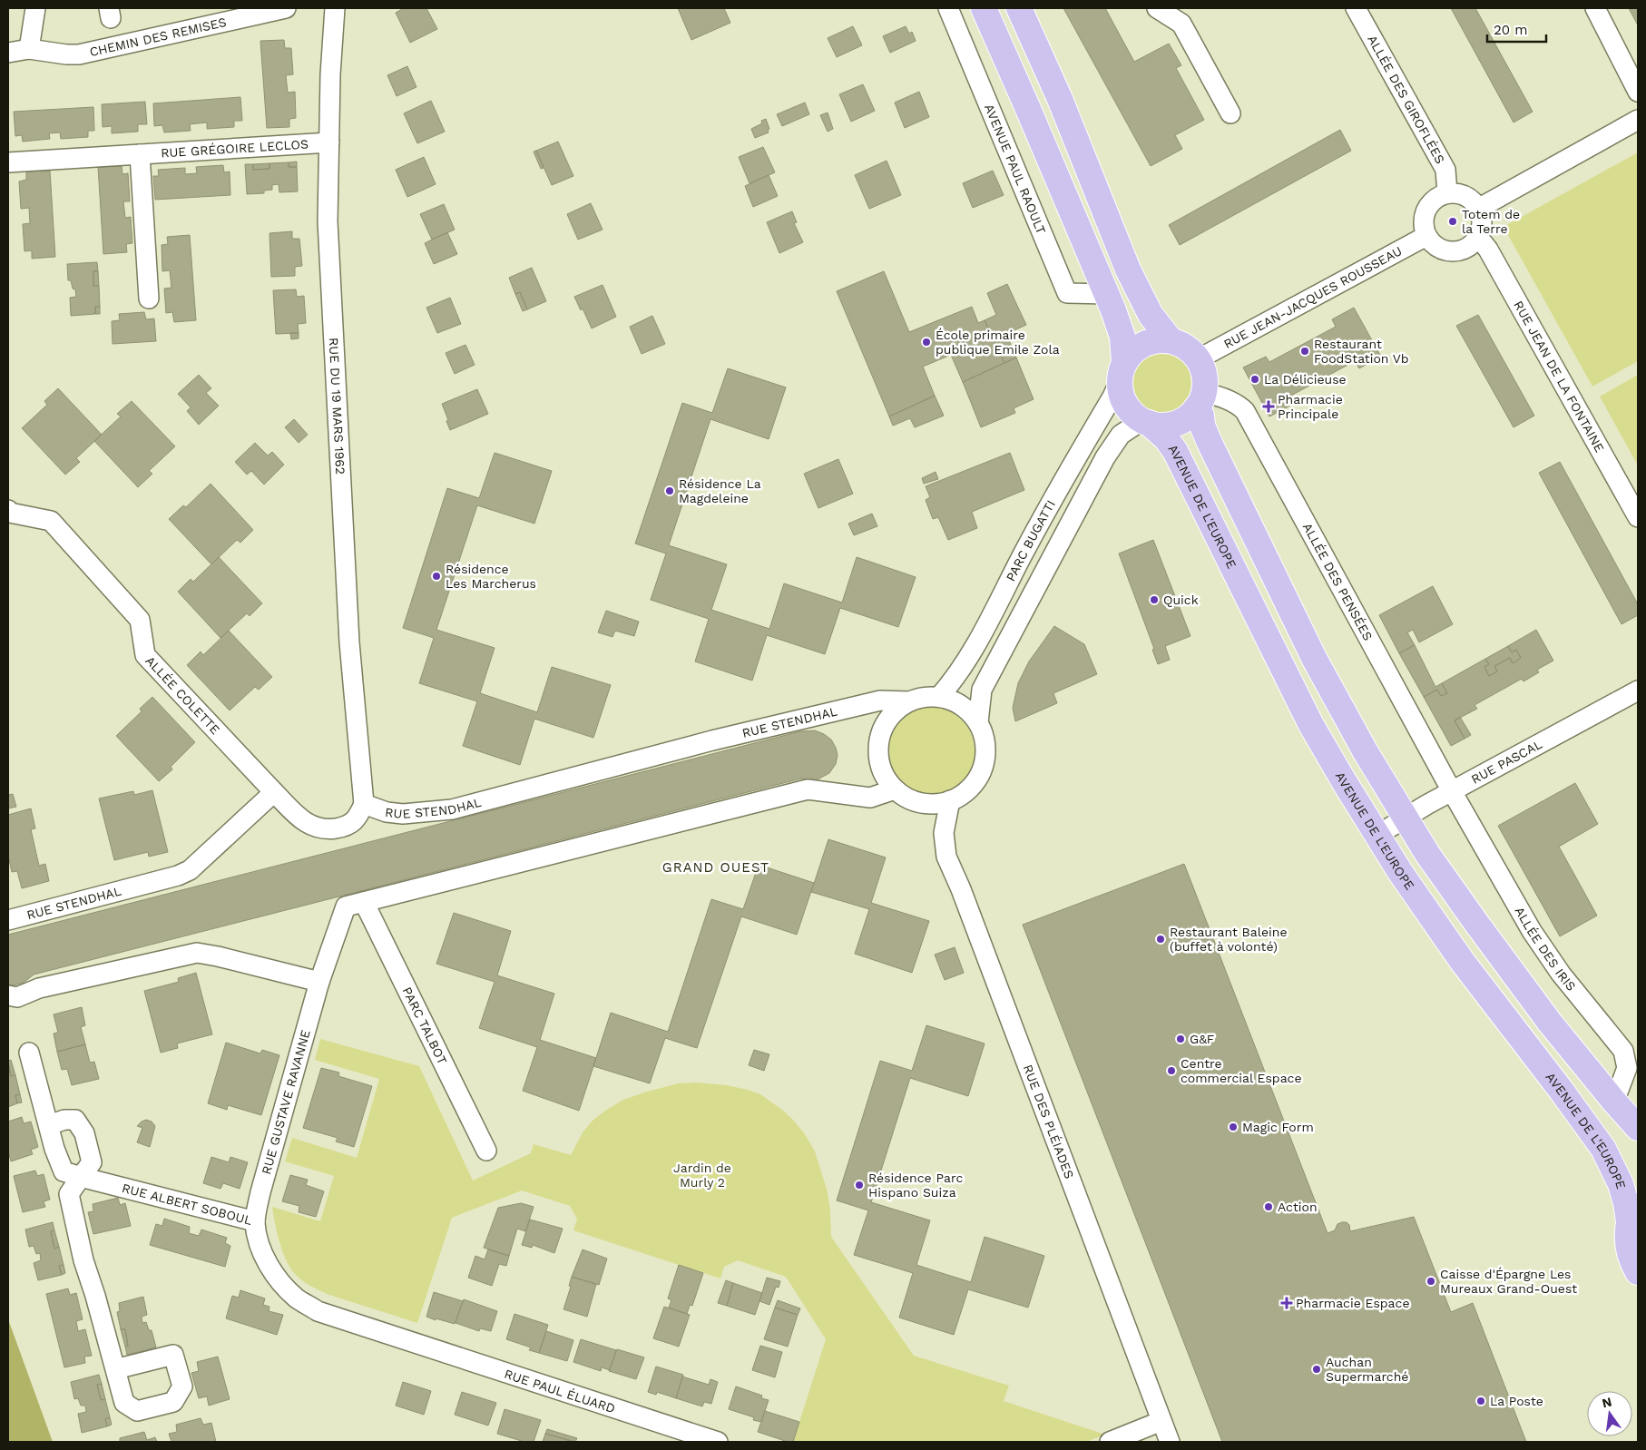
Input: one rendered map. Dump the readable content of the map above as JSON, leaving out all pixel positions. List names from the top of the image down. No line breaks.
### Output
{"streets":{"main road":["AVENUE DE L'EUROPE"],"street":["CHEMIN DES REMISES","ALLÉE DES GIROFLÉES","RUE GRÉGOIRE LECLOS","AVENUE PAUL RAOULT","RUE JEAN-JACQUES ROUSSEAU","RUE JEAN DE LA FONTAINE","RUE DU 19 MARS 1962","PARC BUGATTI","ALLÉE DES PENSÉES","ALLÉE COLETTE","RUE STENDHAL","RUE PASCAL","ALLÉE DES IRIS","PARC TALBOT","RUE GUSTAVE RAVANNE","RUE DES PLÉIADES","RUE ALBERT SOBOUL","RUE PAUL ÉLUARD"]},"crossings":[["ALLÉE DES GIROFLÉES","RUE JEAN-JACQUES ROUSSEAU"],["ALLÉE DES GIROFLÉES","RUE JEAN DE LA FONTAINE"],["RUE GRÉGOIRE LECLOS","RUE DU 19 MARS 1962"],["RUE JEAN-JACQUES ROUSSEAU","RUE JEAN DE LA FONTAINE"],["RUE JEAN-JACQUES ROUSSEAU","AVENUE DE L'EUROPE"],["RUE JEAN-JACQUES ROUSSEAU","PARC BUGATTI"],["RUE JEAN-JACQUES ROUSSEAU","ALLÉE DES PENSÉES"],["RUE DU 19 MARS 1962","RUE STENDHAL"],["AVENUE DE L'EUROPE","PARC BUGATTI"],["AVENUE DE L'EUROPE","ALLÉE DES PENSÉES"],["AVENUE DE L'EUROPE","RUE PASCAL"],["PARC BUGATTI","ALLÉE DES PENSÉES"],["PARC BUGATTI","RUE STENDHAL"],["PARC BUGATTI","RUE DES PLÉIADES"],["ALLÉE DES PENSÉES","RUE PASCAL"],["ALLÉE DES PENSÉES","ALLÉE DES IRIS"],["ALLÉE COLETTE","RUE STENDHAL"],["RUE STENDHAL","RUE DES PLÉIADES"],["RUE PASCAL","ALLÉE DES IRIS"],["RUE GUSTAVE RAVANNE","RUE ALBERT SOBOUL"],["RUE ALBERT SOBOUL","RUE PAUL ÉLUARD"]],"districts":["GRAND OUEST"],"parks":["Jardin de Murly 2"],"places":{"other":["Totem de la Terre","École primaire publique Emile Zola","Restaurant FoodStation Vb","La Délicieuse","Résidence La Magdeleine","Résidence Les Marcherus","Quick","Restaurant Baleine (buffet à volonté)","G&F","Centre commercial Espace","Magic Form","Résidence Parc Hispano Suiza","Action","Caisse d'Épargne Les Mureaux Grand-Ouest","Auchan Supermarché","La Poste"],"health":["Pharmacie Principale","Pharmacie Espace"]},"scale_bar":"20 m","north":"top"}
